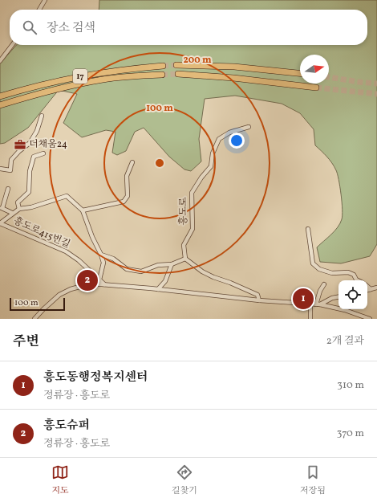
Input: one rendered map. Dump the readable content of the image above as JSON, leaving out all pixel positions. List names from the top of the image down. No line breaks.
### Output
{"streets":{"highway":["17"],"street":["흥도로","흥도로415번길"]},"places":{"office":["더채움24"]},"scale_bar":"100 m","north":"right","page":{"search":"장소 검색","pins":["2","1"],"scale":"100 m","heading":["주변","2개 결과"],"list":[{"mark":"1","name":"흥도동행정복지센터","note":"정류장 · 흥도로","value":"310 m"},{"mark":"2","name":"흥도슈퍼","note":"정류장 · 흥도로","value":"370 m"}],"nav":["지도","길찾기","저장됨"]},"rings":["200 m","100 m"]}
